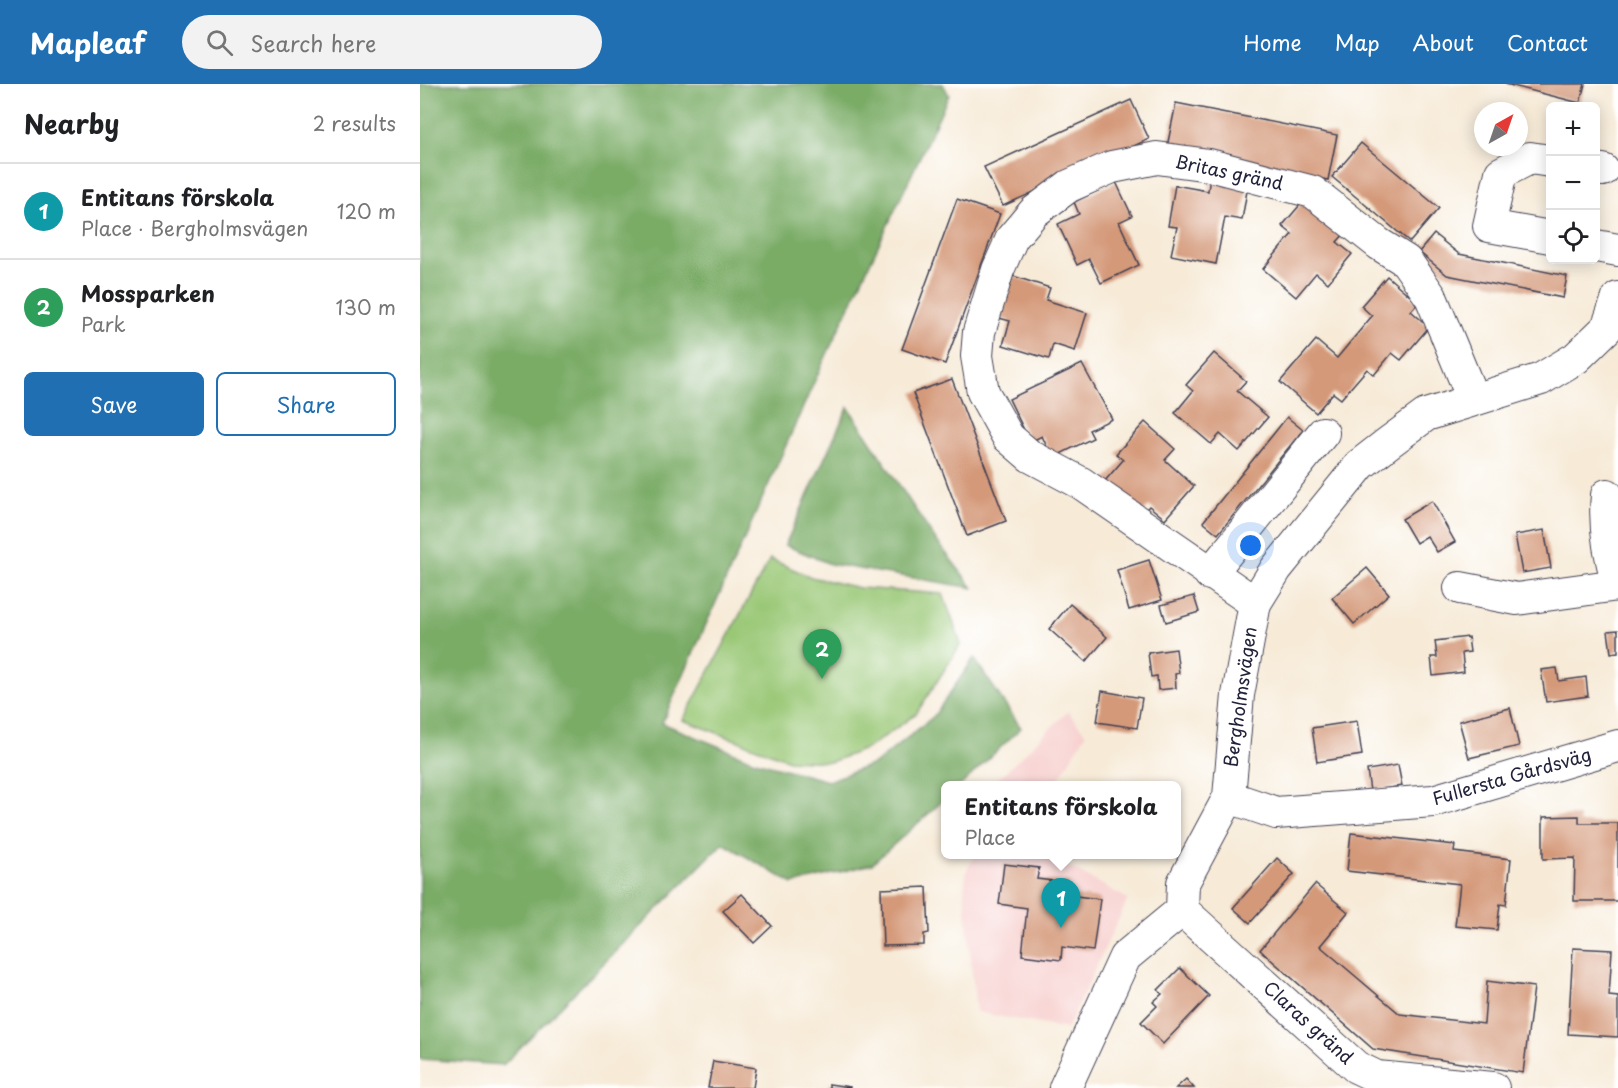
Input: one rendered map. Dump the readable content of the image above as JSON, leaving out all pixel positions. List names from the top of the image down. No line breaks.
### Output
{"streets":{"street":["Britas gränd","Bergholmsvägen","Fullersta Gårdsväg","Claras gränd"]},"crossings":[["Britas gränd","Bergholmsvägen"],["Bergholmsvägen","Fullersta Gårdsväg"],["Bergholmsvägen","Claras gränd"]],"north":"top right","page":{"header":"Mapleaf","search":"Search here","nav":["Home","Map","About","Contact"],"heading":["Nearby","2 results"],"map_buttons":["+","−"],"list":[{"mark":"1","name":"Entitans förskola","note":"Place · Bergholmsvägen","value":"120 m"},{"mark":"2","name":"Mossparken","note":"Park","value":"130 m"}],"buttons":["Save","Share"],"pins":["2","1"],"popup":["Entitans förskola","Place"]}}
